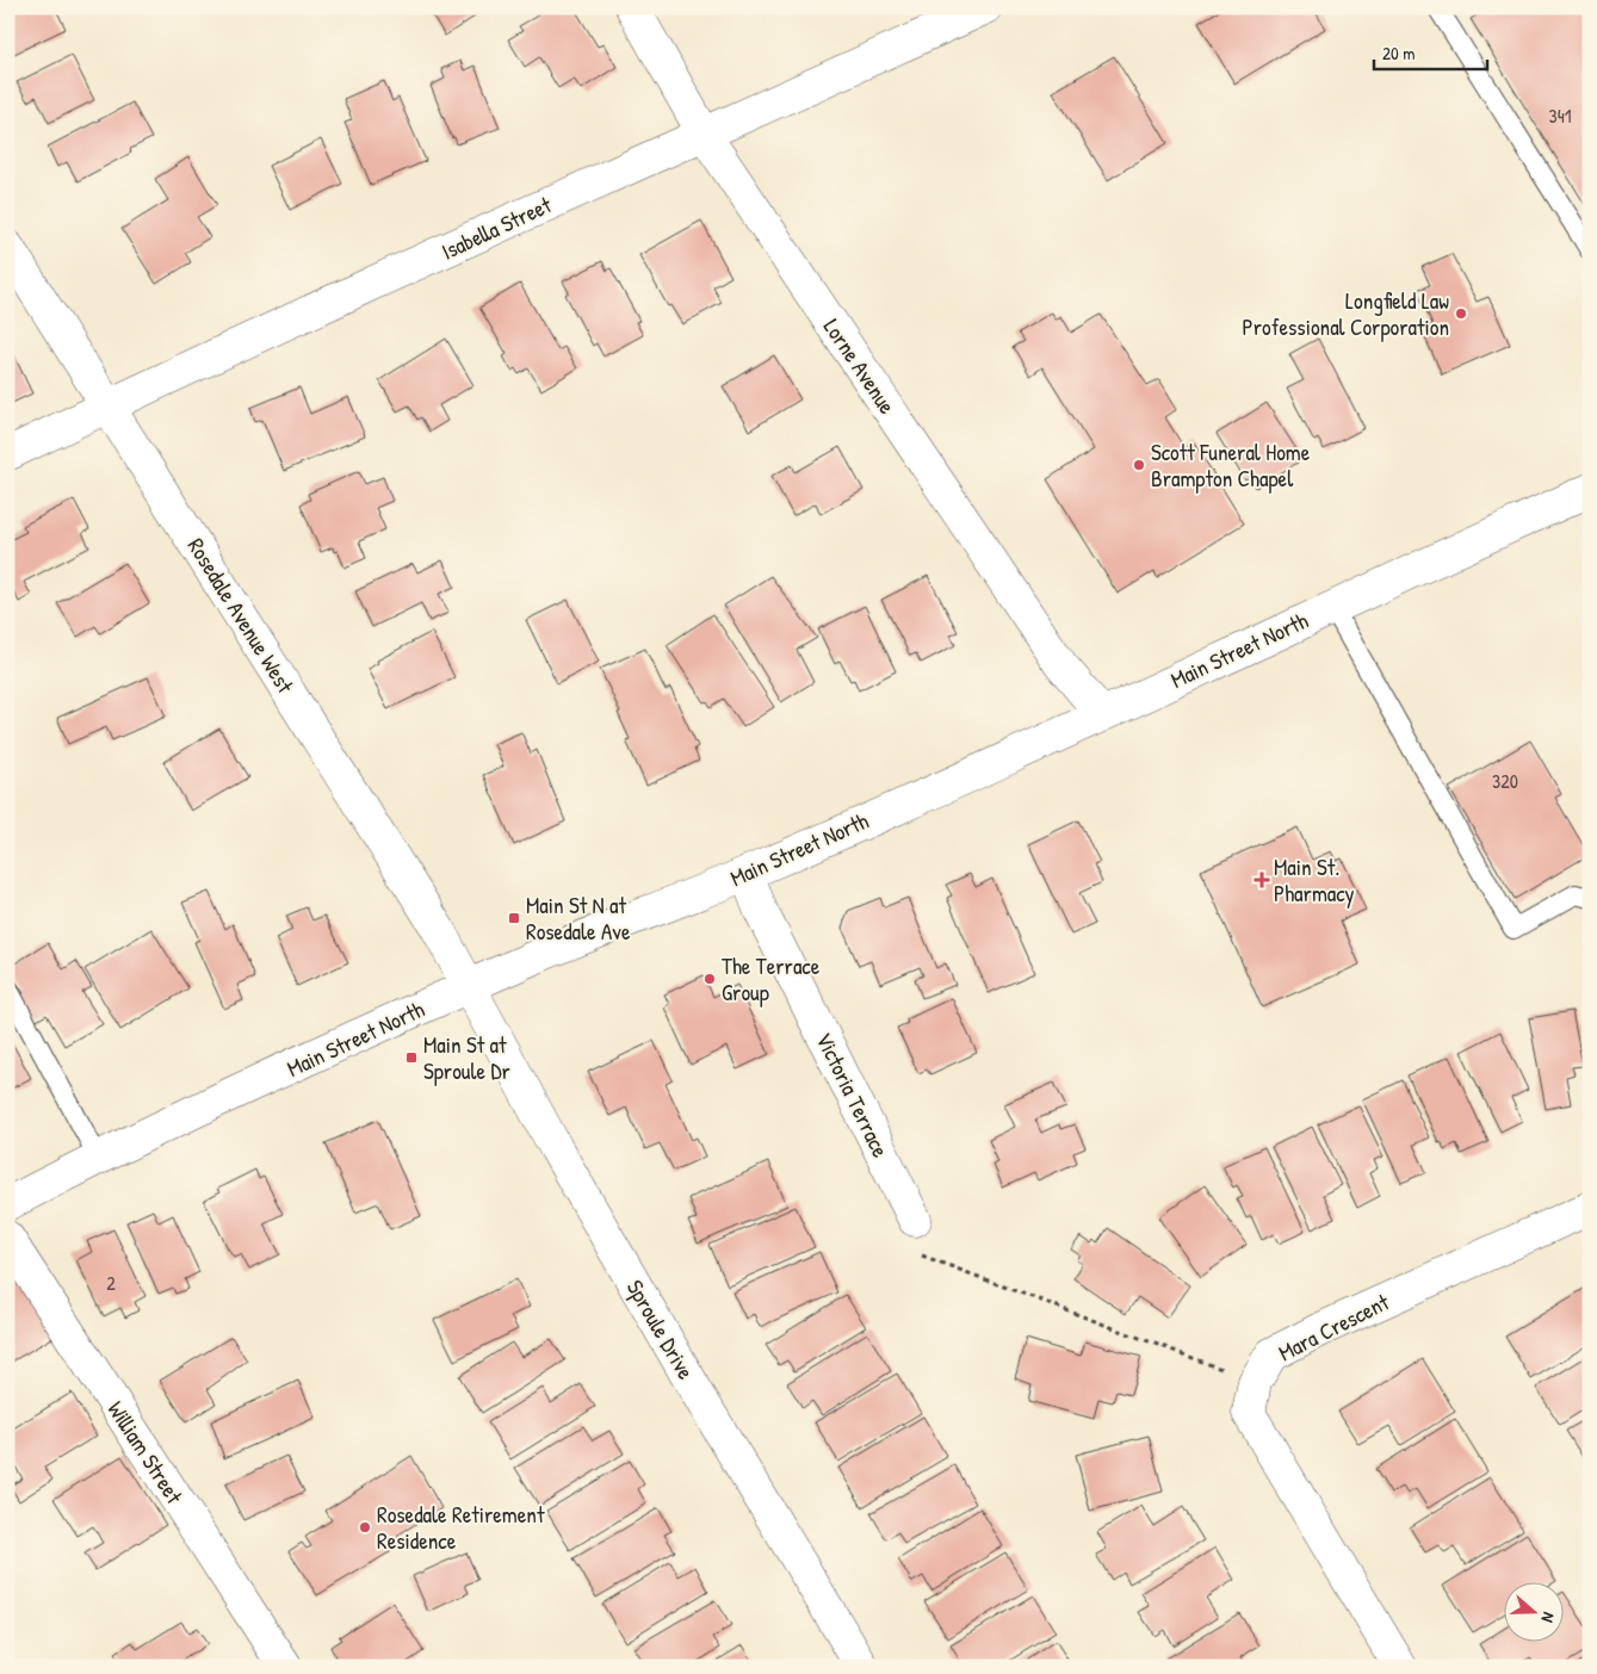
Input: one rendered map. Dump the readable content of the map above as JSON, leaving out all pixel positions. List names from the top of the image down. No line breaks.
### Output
{"streets":{"street":["Isabella Street","Lorne Avenue","Rosedale Avenue West","Main Street North","Victoria Terrace","Mara Crescent","Sproule Drive","William Street"]},"crossings":[["Isabella Street","Lorne Avenue"],["Isabella Street","Rosedale Avenue West"],["Lorne Avenue","Main Street North"],["Rosedale Avenue West","Main Street North"],["Rosedale Avenue West","Sproule Drive"],["Main Street North","Victoria Terrace"],["Main Street North","Sproule Drive"]],"places":{"other":["Longfield Law Professional Corporation","Scott Funeral Home Brampton Chapel","The Terrace Group","Rosedale Retirement Residence"],"health":["Main St. Pharmacy"],"transit":["Main St N at Rosedale Ave","Main St at Sproule Dr"]},"house_numbers":["341","320","2"],"scale_bar":"20 m","north":"right"}
